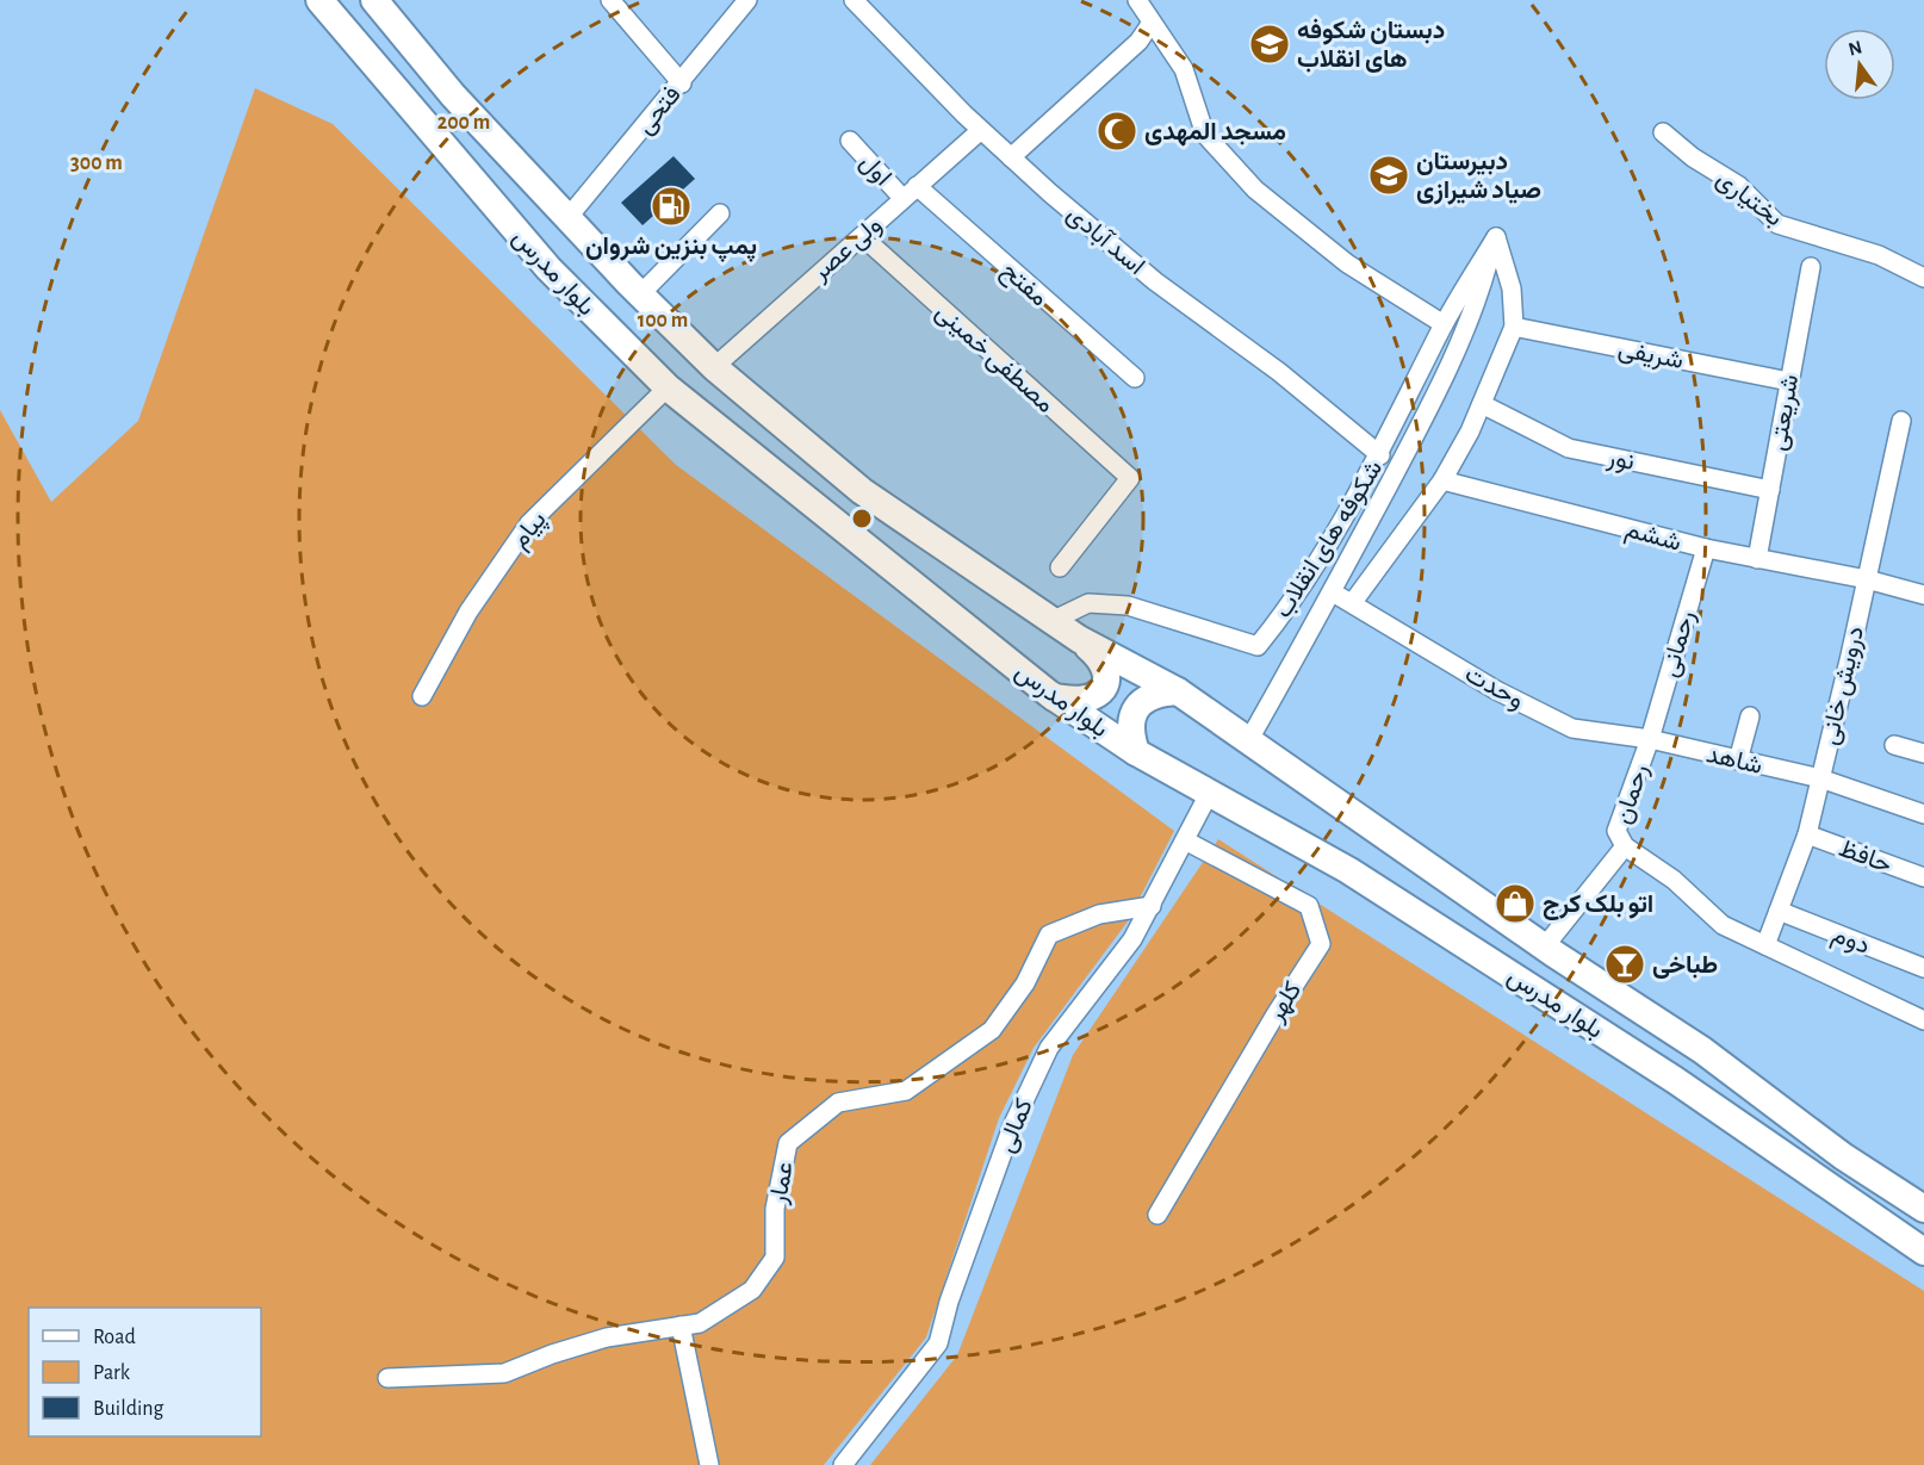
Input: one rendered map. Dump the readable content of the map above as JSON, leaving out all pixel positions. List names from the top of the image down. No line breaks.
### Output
{"streets":{"highway":["بلوار مدرس"],"street":["فتحی","اول","بختیاری","اسد آبادی","ولی عصر","مفتح","شریفی","مصطفی خمینی","شریعتی","نور","پیام","ششم","شکوفه های انقلاب","رحمانی","درویش خانی","وحدت","شاهد","رحمان","حافظ","دوم","کلهر","کمالی","عمار"]},"crossings":[["فتحی","بلوار مدرس"],["اول","ولی عصر"],["اول","مفتح"],["اسد آبادی","ولی عصر"],["اسد آبادی","شکوفه های انقلاب"],["ولی عصر","بلوار مدرس"],["ولی عصر","مفتح"],["ولی عصر","مصطفی خمینی"],["بلوار مدرس","پیام"],["بلوار مدرس","شکوفه های انقلاب"],["بلوار مدرس","کمالی"],["شریفی","شریعتی"],["شریعتی","نور"],["شریعتی","ششم"],["ششم","رحمانی"],["ششم","درویش خانی"],["شکوفه های انقلاب","وحدت"],["رحمانی","وحدت"],["رحمانی","شاهد"],["رحمانی","رحمان"],["درویش خانی","شاهد"],["درویش خانی","حافظ"],["درویش خانی","دوم"],["وحدت","شاهد"],["وحدت","رحمان"],["شاهد","رحمان"],["کلهر","کمالی"],["کمالی","عمار"]],"places":{"school or university":["دبستان شکوفه های انقلاب","دبیرستان صیاد شیرازی"],"mosque":["مسجد المهدی"],"fuel station":["پمپ بنزین شروان"],"shop":["اتو بلک کرج"],"bar":["طباخی"]},"legend":["Road","Park","Building"],"north":"top","rings":["200 m","300 m","100 m"]}
